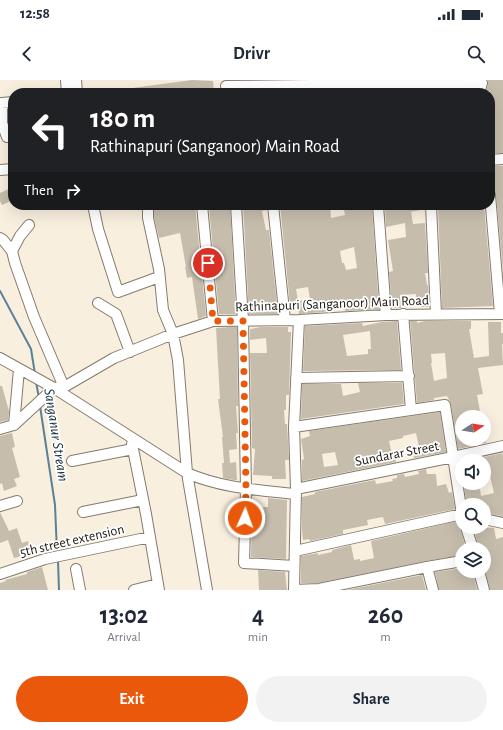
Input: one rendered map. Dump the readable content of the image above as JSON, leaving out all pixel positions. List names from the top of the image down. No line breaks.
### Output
{"streets":{"street":["Rathinapuri (Sanganoor) Main Road","Sundarar Street","5th street extension"]},"crossings":[["Rathinapuri (Sanganoor) Main Road","Sundarar Street"]],"water":["Sanganur Stream"],"north":"right","page":{"status":"12:58","header":"Drivr","turn":["180 m","Rathinapuri (Sanganoor) Main Road"],"then":"Then","eta":["13:02","Arrival","4","min","260","m"],"buttons":["Exit","Share"]}}
